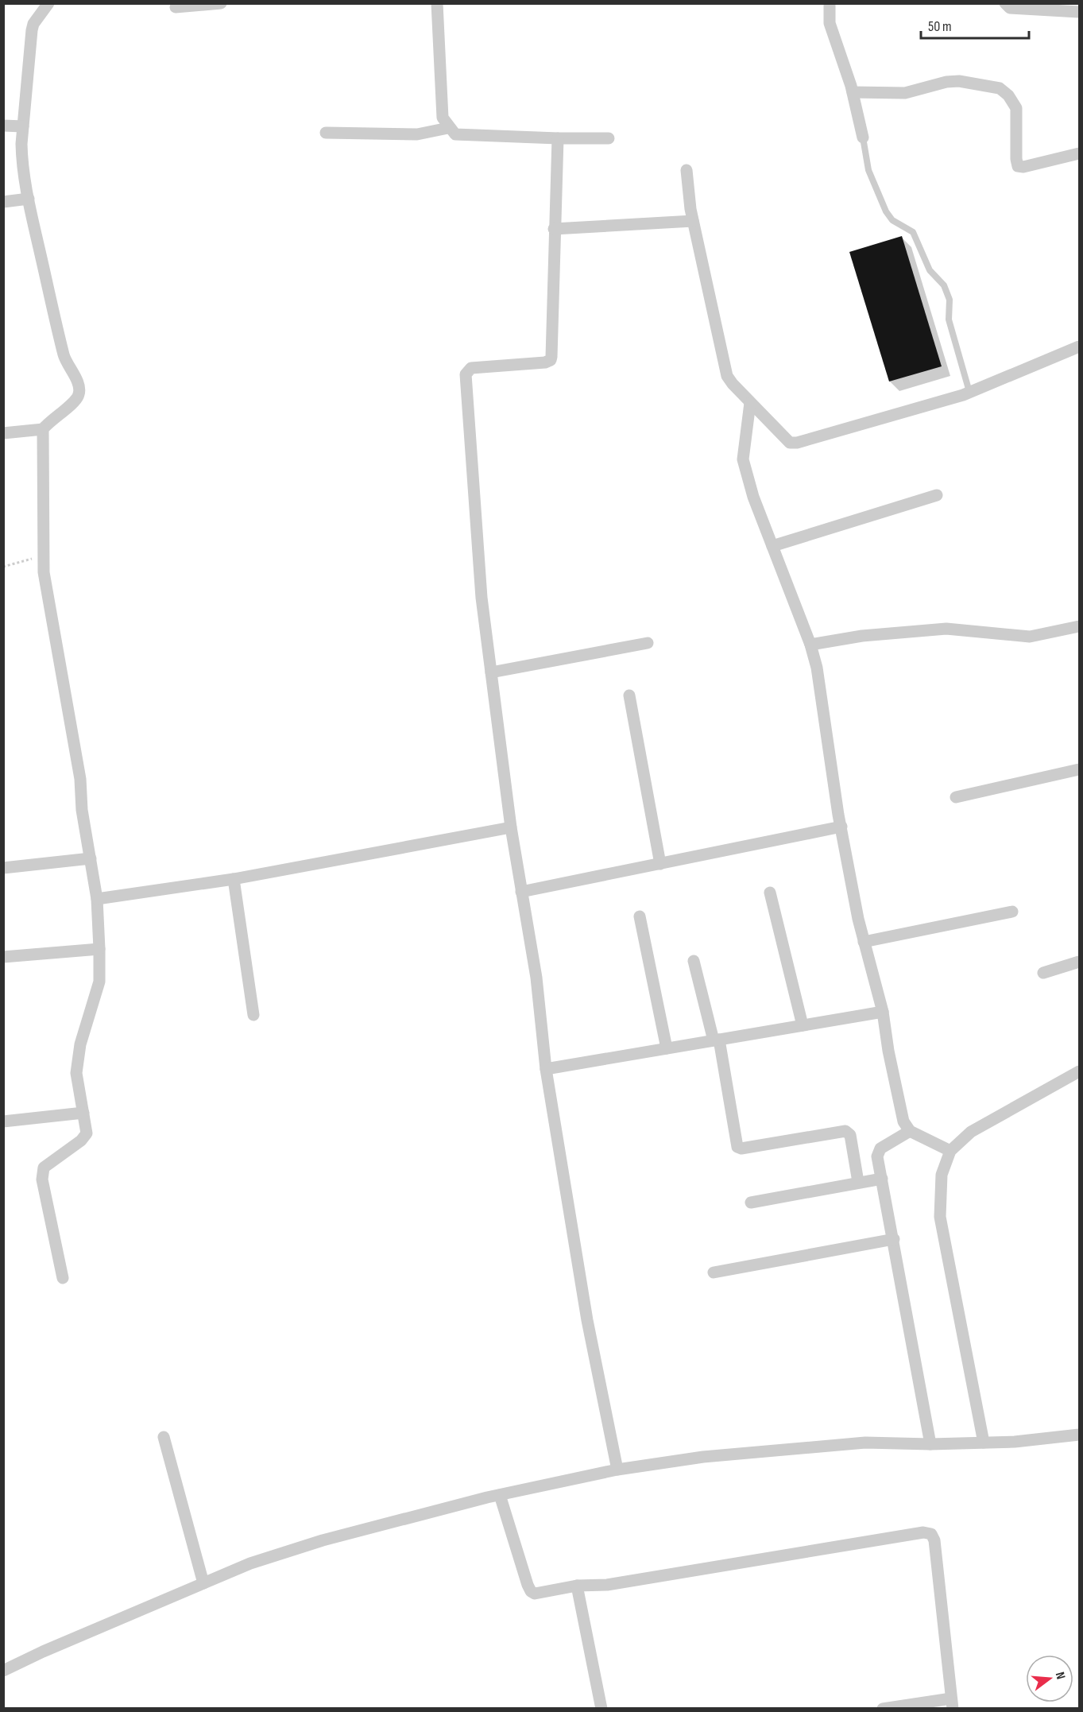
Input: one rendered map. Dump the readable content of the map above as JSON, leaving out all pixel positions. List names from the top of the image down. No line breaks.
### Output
{"scale_bar":"50 m","north":"right"}
